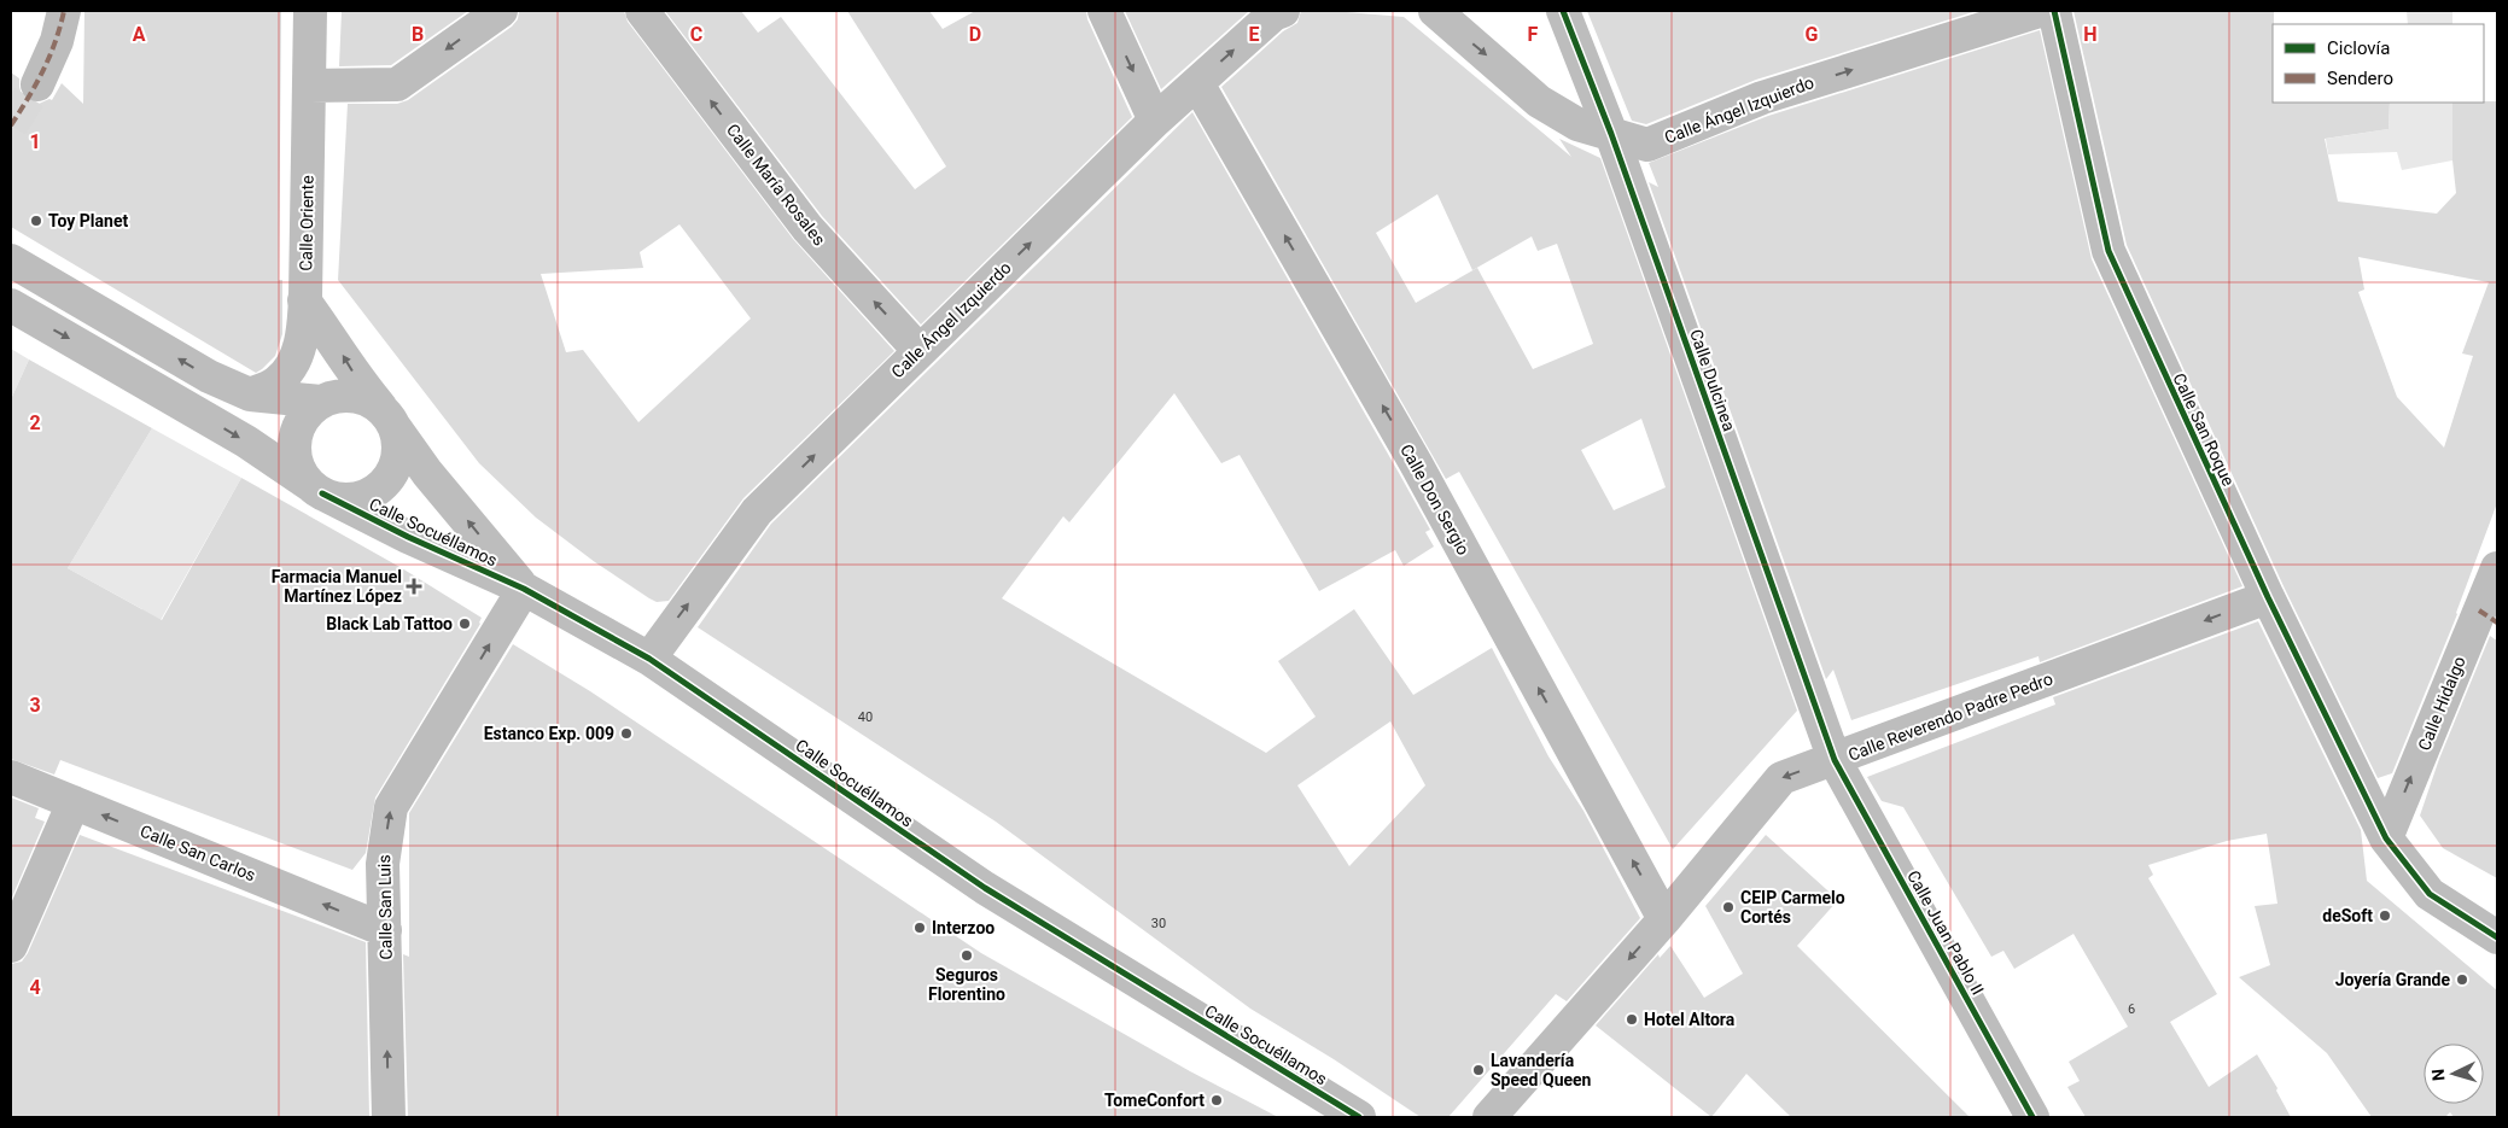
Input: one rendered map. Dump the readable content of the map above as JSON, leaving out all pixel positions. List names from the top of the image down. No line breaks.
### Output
{"streets":{"street":["Calle Ángel Izquierdo","Calle María Rosales","Calle Oriente","Calle Dulcinea","Calle San Roque","Calle Don Sergio","Calle Socuéllamos","Calle Hidalgo","Calle Reverendo Padre Pedro","Calle San Carlos","Calle San Luis","Calle Juan Pablo II"]},"crossings":[["Calle Ángel Izquierdo","Calle María Rosales"],["Calle Ángel Izquierdo","Calle Dulcinea"],["Calle Ángel Izquierdo","Calle Don Sergio"],["Calle Ángel Izquierdo","Calle Socuéllamos"],["Calle Dulcinea","Calle Reverendo Padre Pedro"],["Calle Dulcinea","Calle Juan Pablo II"],["Calle San Roque","Calle Hidalgo"],["Calle San Roque","Calle Reverendo Padre Pedro"],["Calle Don Sergio","Calle Reverendo Padre Pedro"],["Calle Socuéllamos","Calle San Luis"],["Calle Reverendo Padre Pedro","Calle Juan Pablo II"],["Calle San Carlos","Calle San Luis"]],"one_way":["Calle Ángel Izquierdo","Calle María Rosales","Calle Don Sergio","Calle Hidalgo","Calle Reverendo Padre Pedro","Calle San Carlos","Calle San Luis"],"places":{"other":["Toy Planet","Black Lab Tattoo","Estanco Exp. 009","CEIP Carmelo Cortés","deSoft","Interzoo","Seguros Florentino","Joyería Grande","Hotel Altora","Lavandería Speed Queen","TomeConfort"],"health":["Farmacia Manuel Martínez López"]},"house_numbers":["40","30","6"],"legend":["Ciclovía","Sendero"],"north":"left","grid":{"columns":["A","B","C","D","E","F","G","H"],"rows":["1","2","3","4"]}}
